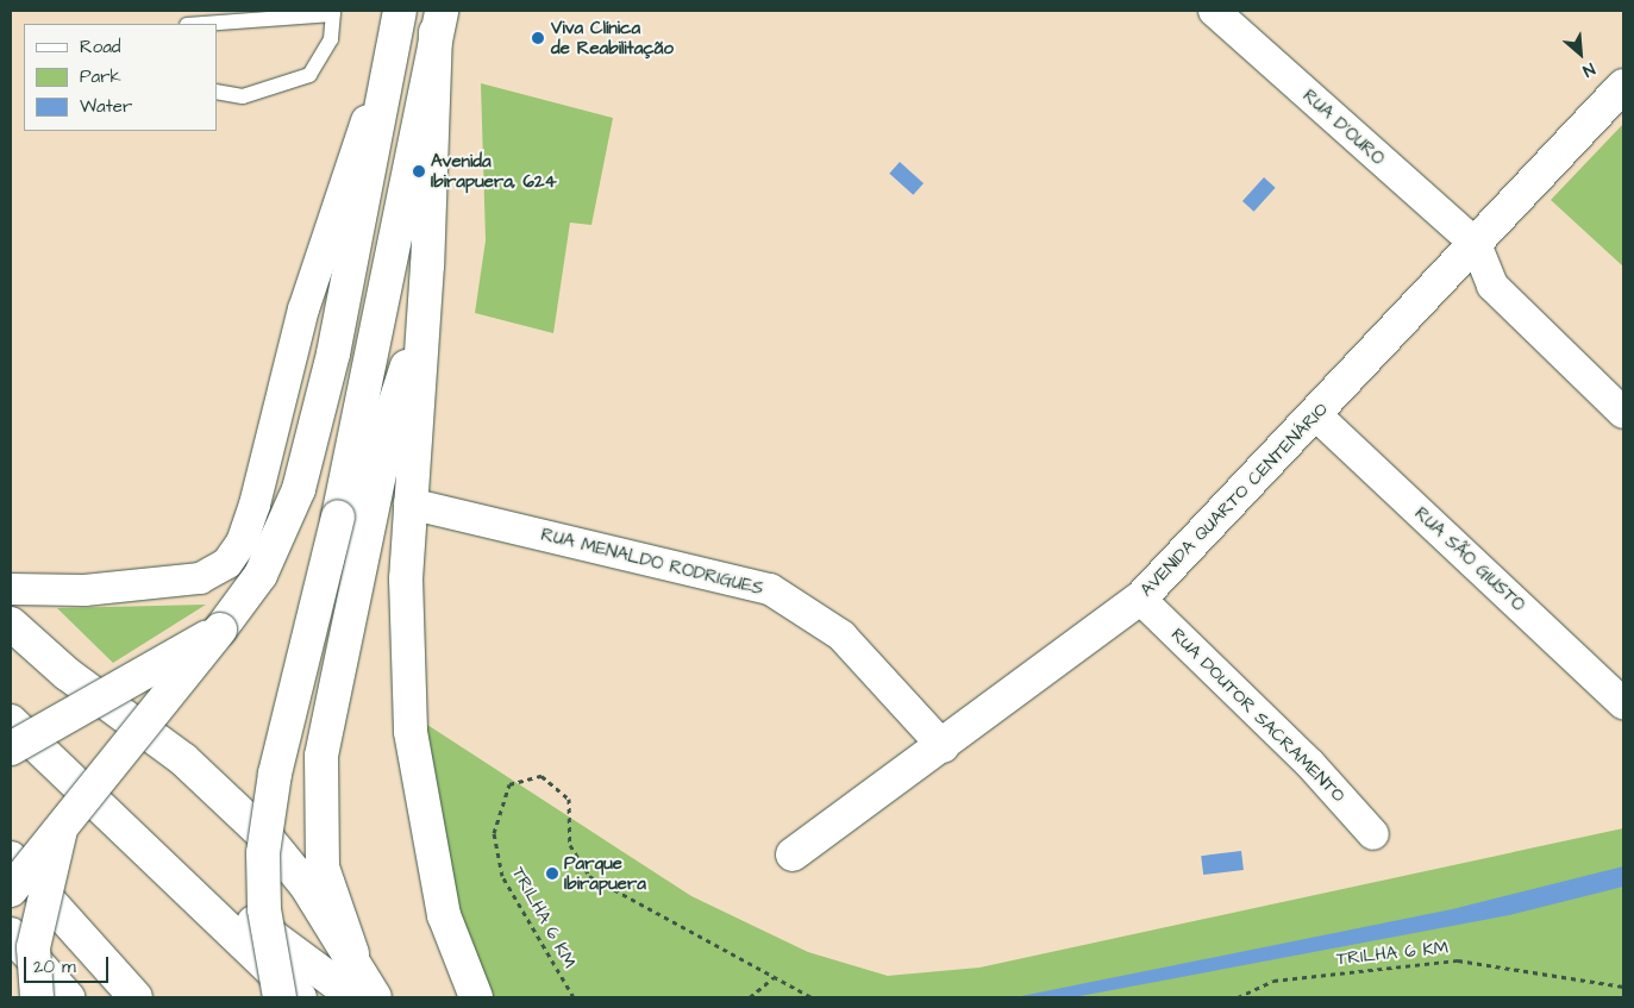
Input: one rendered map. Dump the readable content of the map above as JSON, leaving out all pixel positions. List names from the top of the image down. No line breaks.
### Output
{"streets":{"main road":["AVENIDA QUARTO CENTENÁRIO"],"street":["RUA D'OURO","RUA SÃO GIUSTO","RUA MENALDO RODRIGUES","RUA DOUTOR SACRAMENTO"],"path":["TRILHA 6 KM"]},"crossings":[["RUA D'OURO","AVENIDA QUARTO CENTENÁRIO"],["AVENIDA QUARTO CENTENÁRIO","RUA SÃO GIUSTO"],["AVENIDA QUARTO CENTENÁRIO","RUA MENALDO RODRIGUES"],["AVENIDA QUARTO CENTENÁRIO","RUA DOUTOR SACRAMENTO"]],"places":["Viva Clínica de Reabilitação","Avenida Ibirapuera, 624","Parque Ibirapuera"],"legend":["Road","Park","Water"],"scale_bar":"20 m","north":"bottom right"}
